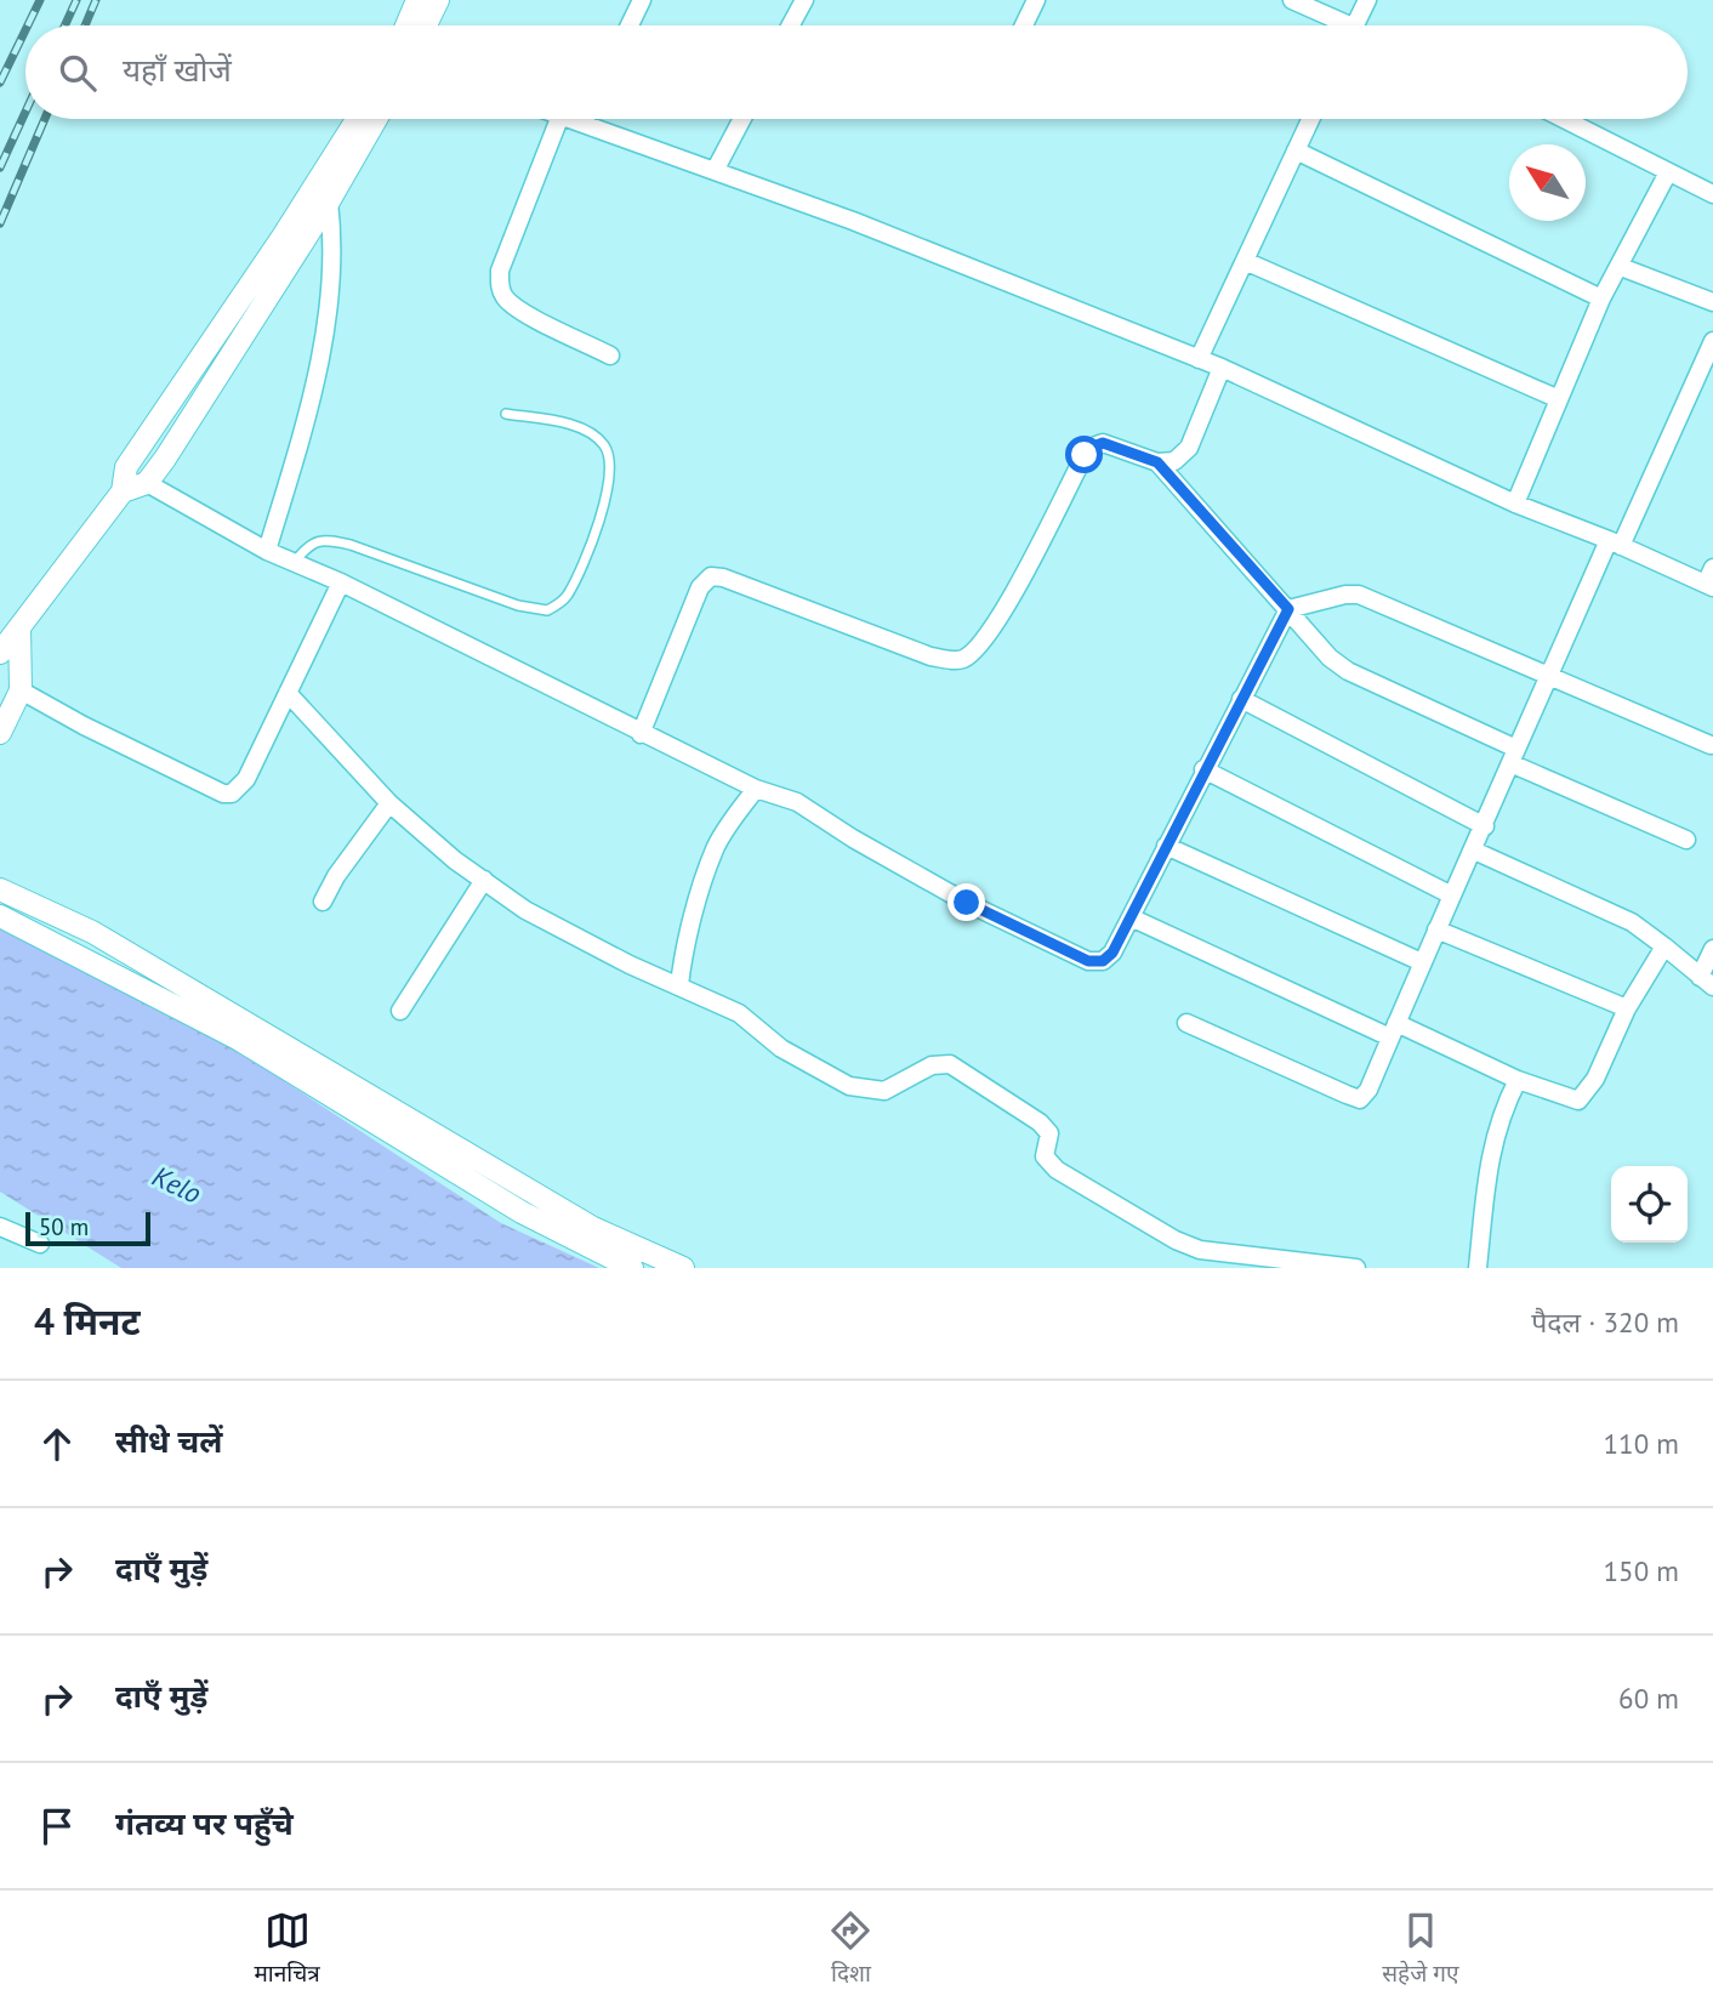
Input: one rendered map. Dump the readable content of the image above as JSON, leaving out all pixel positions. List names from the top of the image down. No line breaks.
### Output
{"water":["Kelo"],"scale_bar":"50 m","north":"top left","page":{"search":"यहाँ खोजें","scale":"50 m","heading":["4 मिनट","पैदल · 320 m"],"list":[["सीधे चलें","110 m"],["दाएँ मुड़ें","150 m"],["दाएँ मुड़ें","60 m"],"गंतव्य पर पहुँचे"],"nav":["मानचित्र","दिशा","सहेजे गए"]}}
